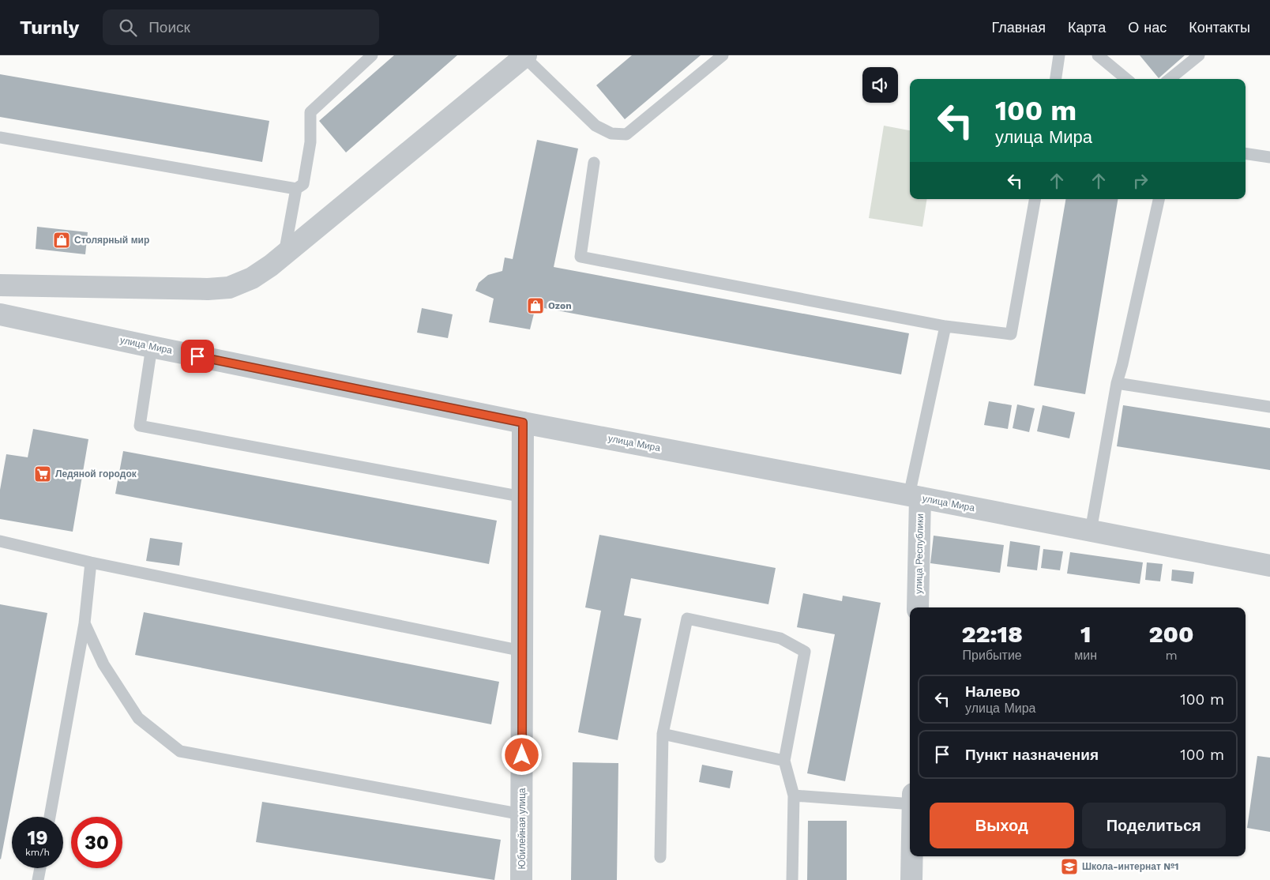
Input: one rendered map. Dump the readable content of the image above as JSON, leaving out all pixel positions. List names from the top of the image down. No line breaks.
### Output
{"streets":{"street":["улица Мира","улица Республики","Юбилейная улица"]},"crossings":[["улица Мира","улица Республики"],["улица Мира","Юбилейная улица"]],"places":{"shop":["Столярный мир","Ozon"],"supermarket":["Ледяной городок"],"school or university":["Школа-интернат №1"]},"page":{"header":"Turnly","search":"Поиск","nav":["Главная","Карта","О нас","Контакты"],"turn":["100 m","улица Мира"],"eta":["22:18","Прибытие","1","мин","200","m"],"list":[{"name":"Налево","note":"улица Мира","value":"100 m"},{"name":"Пункт назначения","value":"100 m"}],"buttons":["Выход","Поделиться"],"speed":"19 km/h","limit":"30"}}
